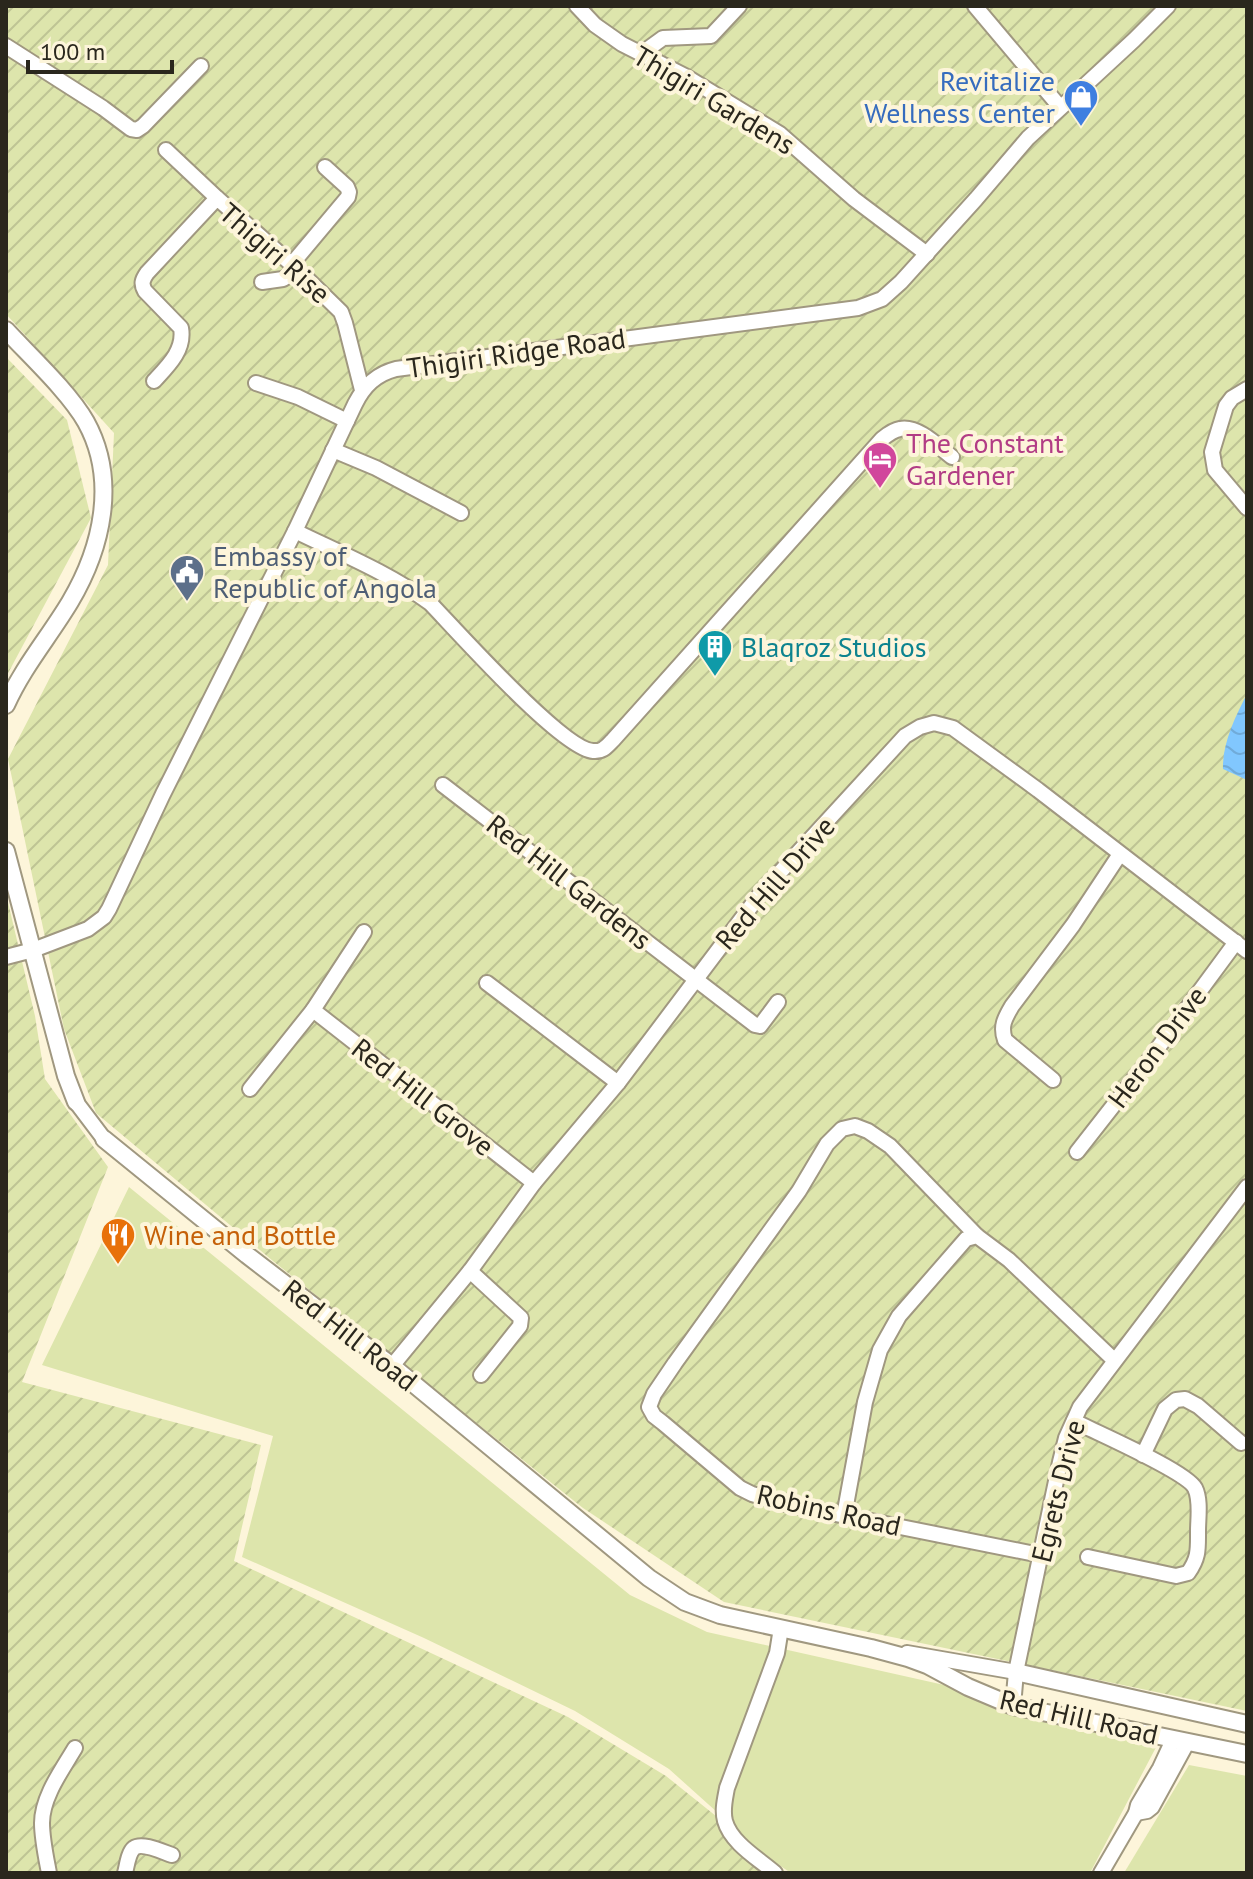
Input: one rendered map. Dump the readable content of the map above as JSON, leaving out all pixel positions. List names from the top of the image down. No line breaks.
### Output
{"streets":{"main road":["Red Hill Road"],"street":["Thigiri Gardens","Thigiri Rise","Thigiri Ridge Road","Red Hill Gardens","Red Hill Drive","Heron Drive","Red Hill Grove","Egrets Drive","Robins Road"]},"crossings":[["Thigiri Gardens","Thigiri Ridge Road"],["Thigiri Rise","Thigiri Ridge Road"],["Red Hill Gardens","Red Hill Drive"],["Red Hill Drive","Heron Drive"],["Red Hill Drive","Red Hill Grove"],["Red Hill Drive","Red Hill Road"],["Red Hill Road","Egrets Drive"],["Egrets Drive","Robins Road"]],"places":{"shop":["Revitalize Wellness Center"],"hotel":["The Constant Gardener"],"public building":["Embassy of Republic of Angola"],"building":["Blaqroz Studios"],"restaurant":["Wine and Bottle"]},"scale_bar":"100 m"}
